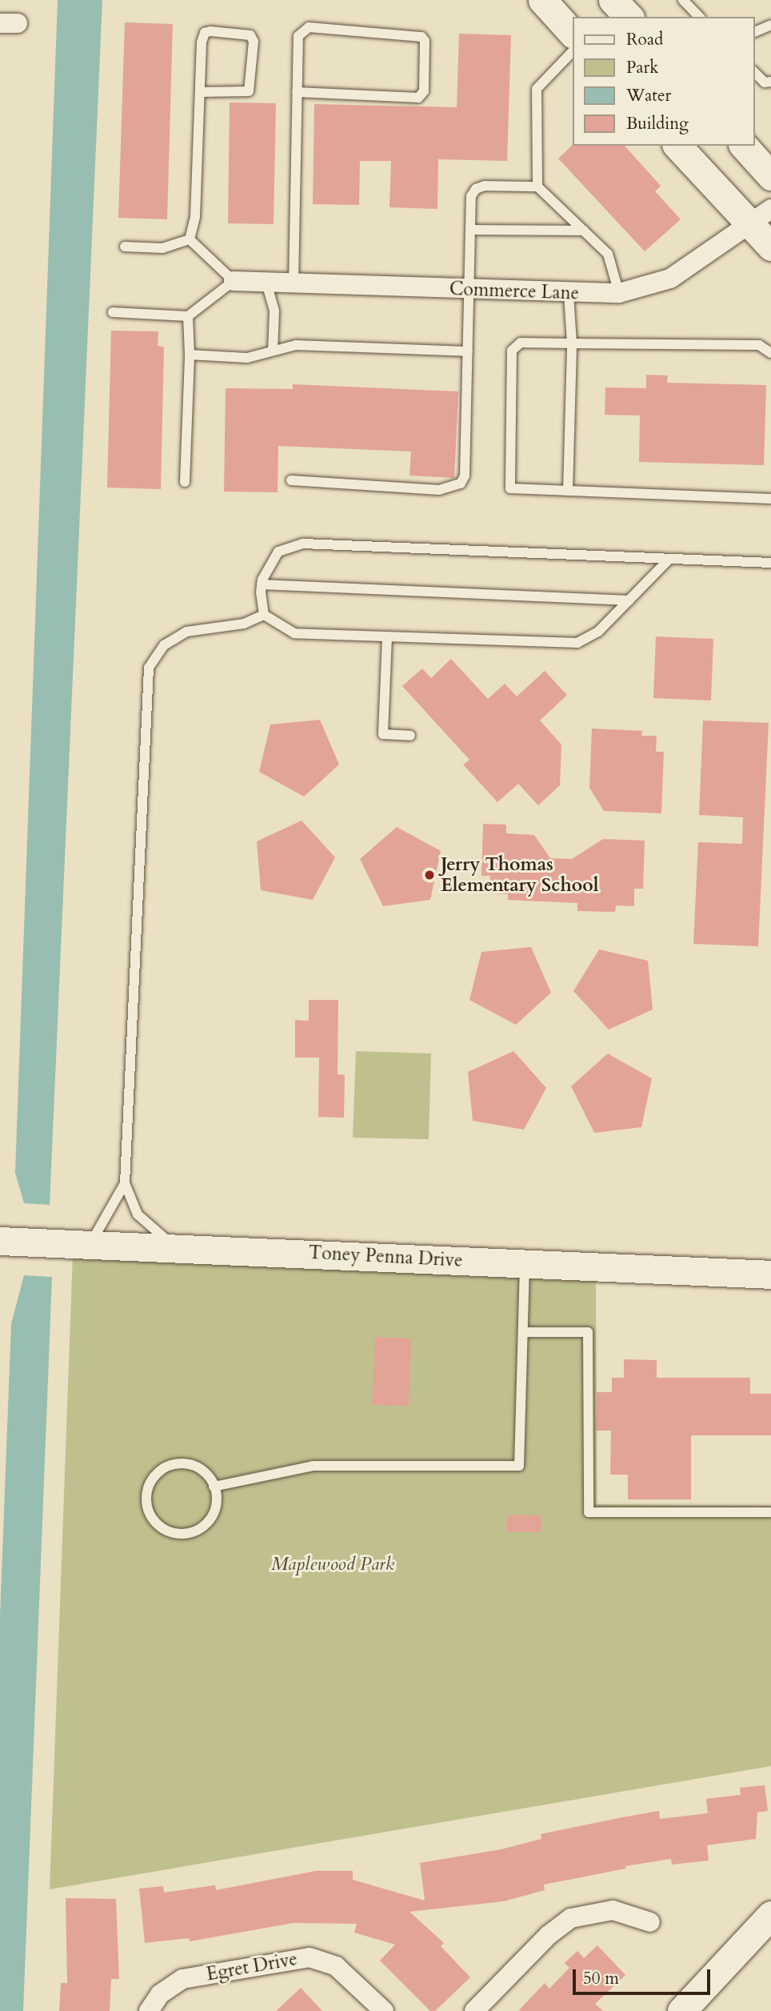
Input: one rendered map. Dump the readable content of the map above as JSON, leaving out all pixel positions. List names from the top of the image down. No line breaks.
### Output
{"streets":{"street":["Commerce Lane","Toney Penna Drive","Egret Drive"]},"parks":["Maplewood Park"],"places":["Jerry Thomas Elementary School"],"legend":["Road","Park","Water","Building"],"scale_bar":"50 m"}
